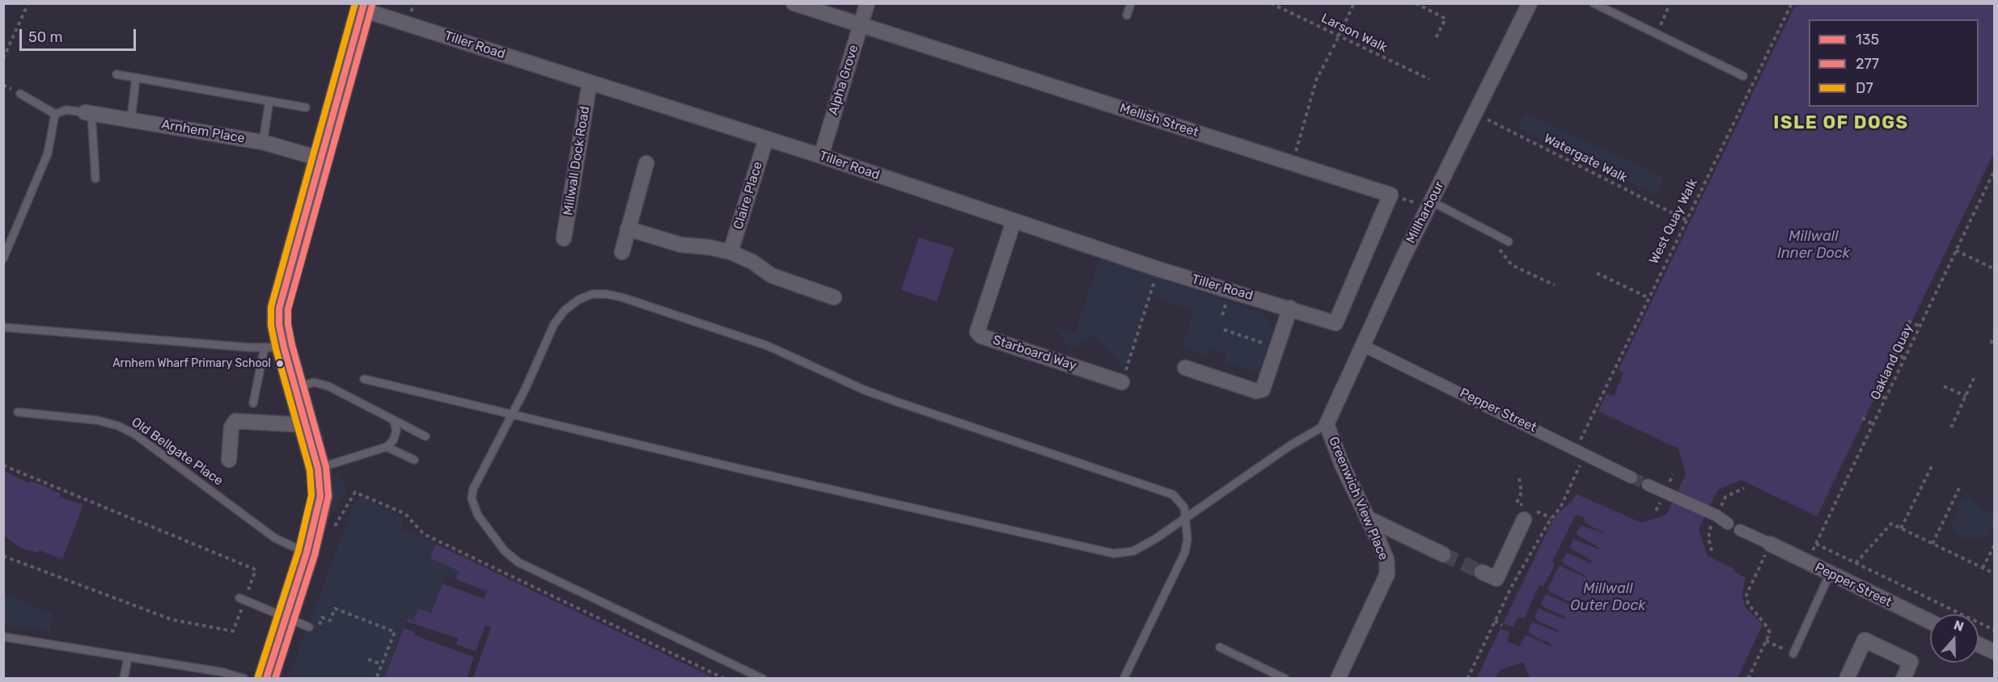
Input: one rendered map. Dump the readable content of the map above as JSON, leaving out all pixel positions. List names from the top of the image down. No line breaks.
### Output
{"streets":{"street":["Tiller Road","Alpha Grove","Mellish Street","Arnhem Place","Millwall Dock Road","Claire Place","Millharbour","Starboard Way","Pepper Street","Greenwich View Place"],"lane":["Old Bellgate Place"],"path":["Larson Walk","Watergate Walk","West Quay Walk","Oakland Quay"]},"crossings":[["Tiller Road","Alpha Grove"],["Tiller Road","Mellish Street"],["Tiller Road","Millwall Dock Road"],["Tiller Road","Claire Place"],["Tiller Road","Starboard Way"],["Alpha Grove","Mellish Street"],["Watergate Walk","Millharbour"],["Watergate Walk","West Quay Walk"],["Millharbour","Pepper Street"],["Millharbour","Greenwich View Place"],["West Quay Walk","Pepper Street"],["Oakland Quay","Pepper Street"]],"districts":["ISLE OF DOGS"],"water":["Millwall Inner Dock","Millwall Outer Dock"],"places":["Arnhem Wharf Primary School"],"lines":["transit line 135","transit line D7","transit line 277"],"legend":["135","277","D7"],"scale_bar":"50 m","north":"top"}
